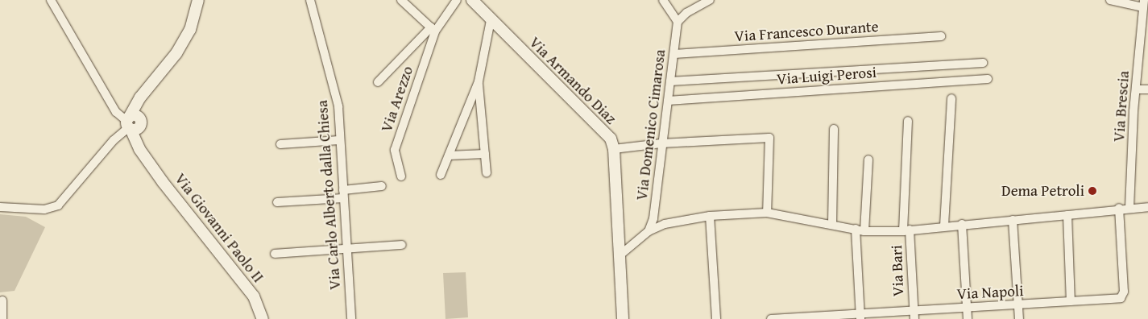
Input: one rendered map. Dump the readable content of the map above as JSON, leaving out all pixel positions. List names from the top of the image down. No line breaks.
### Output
{"streets":{"main road":["Via Armando Diaz","Via Giovanni Paolo II"],"street":["Via Francesco Durante","Via Luigi Perosi","Via Arezzo","Via Brescia","Via Domenico Cimarosa","Via Carlo Alberto dalla Chiesa","Via Bari","Via Napoli"]},"crossings":[["Via Francesco Durante","Via Domenico Cimarosa"],["Via Luigi Perosi","Via Domenico Cimarosa"],["Via Bari","Via Napoli"]],"places":["Dema Petroli"]}
